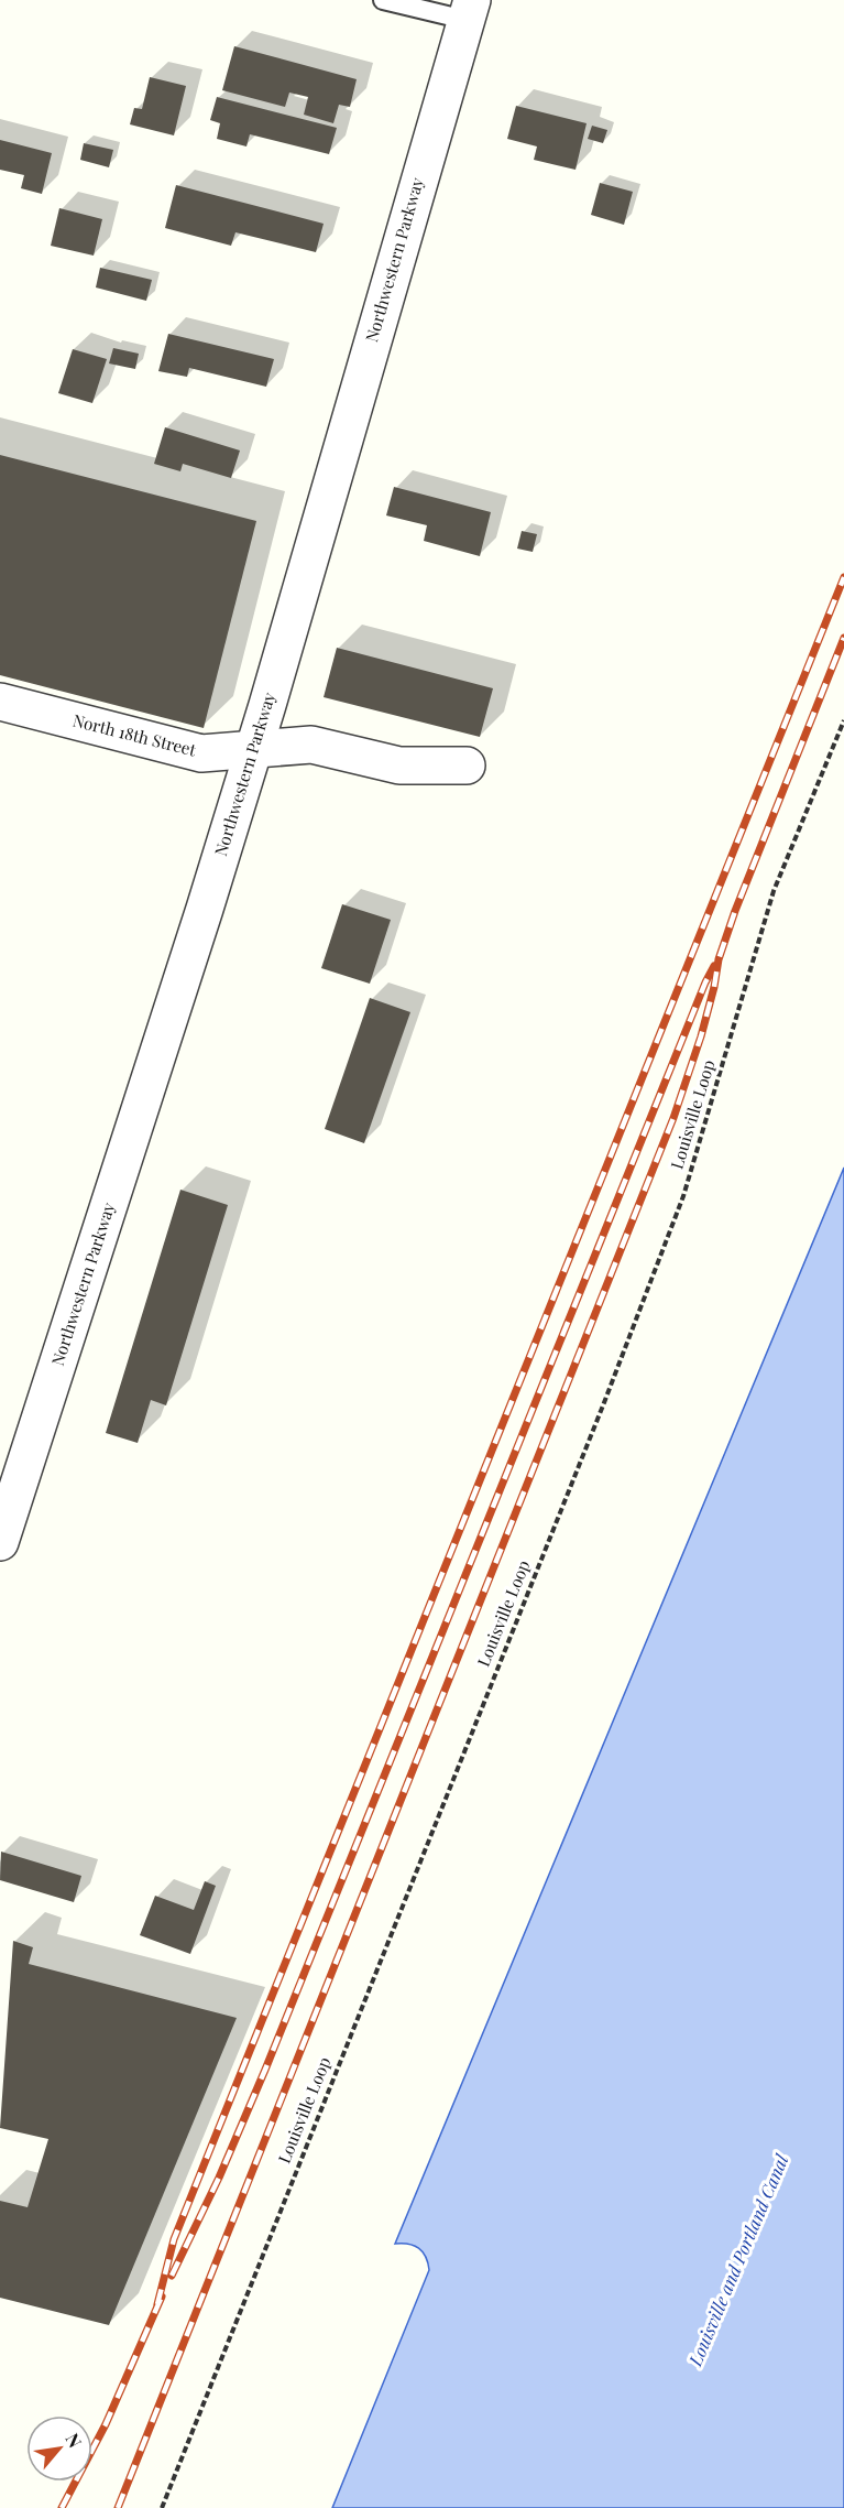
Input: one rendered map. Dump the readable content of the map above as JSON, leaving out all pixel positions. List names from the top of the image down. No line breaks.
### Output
{"streets":{"street":["Northwestern Parkway","North 18th Street"],"path":["Louisville Loop"]},"crossings":[["Northwestern Parkway","North 18th Street"]],"water":["Louisville and Portland Canal"],"north":"top right"}
